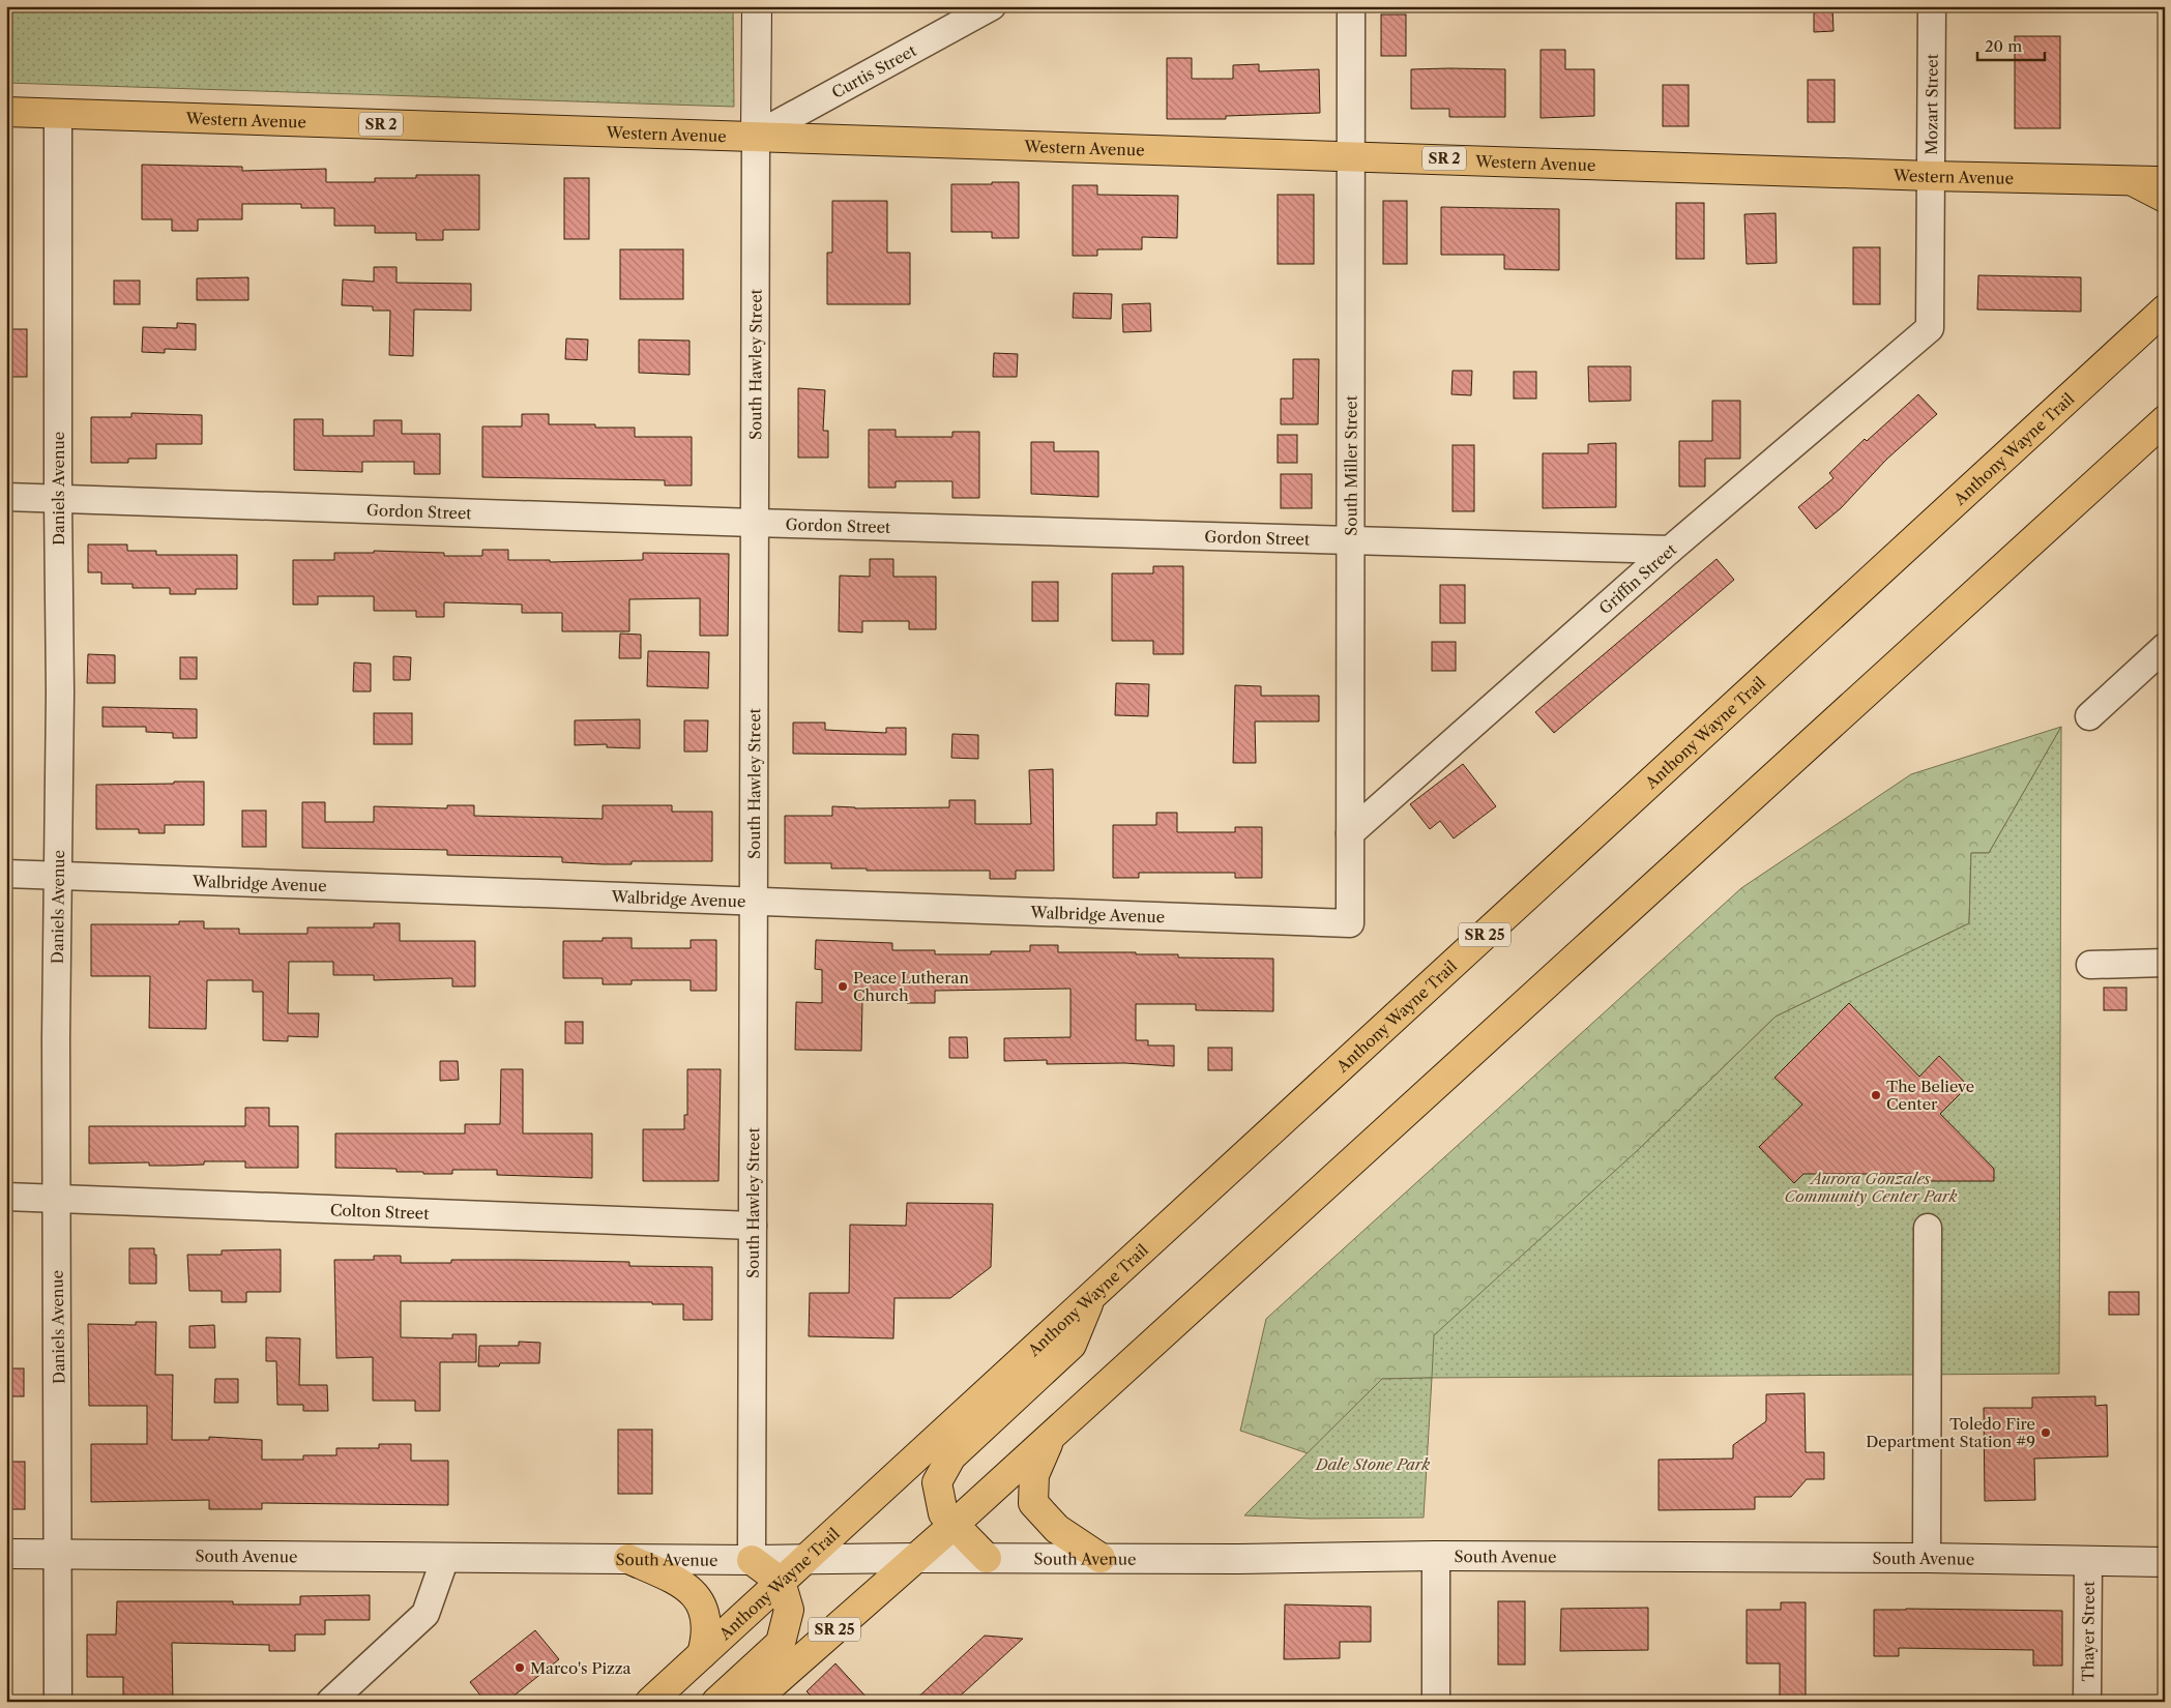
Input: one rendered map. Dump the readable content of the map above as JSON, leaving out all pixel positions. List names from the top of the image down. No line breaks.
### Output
{"streets":{"main road":["Western Avenue","SR 2","Anthony Wayne Trail","SR 25"],"street":["Curtis Street","Mozart Street","South Hawley Street","South Miller Street","Daniels Avenue","Gordon Street","Griffin Street","Walbridge Avenue","Colton Street","South Avenue","Thayer Street"]},"crossings":[["Curtis Street","Western Avenue"],["Curtis Street","South Hawley Street"],["Mozart Street","Western Avenue"],["Mozart Street","Griffin Street"],["Western Avenue","South Hawley Street"],["Western Avenue","South Miller Street"],["Western Avenue","Daniels Avenue"],["South Hawley Street","Gordon Street"],["South Hawley Street","Walbridge Avenue"],["South Hawley Street","Colton Street"],["South Hawley Street","South Avenue"],["Anthony Wayne Trail","South Avenue"],["South Miller Street","Gordon Street"],["South Miller Street","Griffin Street"],["South Miller Street","Walbridge Avenue"],["Daniels Avenue","Gordon Street"],["Daniels Avenue","Walbridge Avenue"],["Daniels Avenue","Colton Street"],["Daniels Avenue","South Avenue"],["Gordon Street","Griffin Street"],["SR 25","South Avenue"],["South Avenue","Thayer Street"]],"parks":["Aurora Gonzales Community Center Park","Dale Stone Park"],"places":["Peace Lutheran Church","The Believe Center","Toledo Fire Department Station #9","Marco's Pizza"],"scale_bar":"20 m"}
